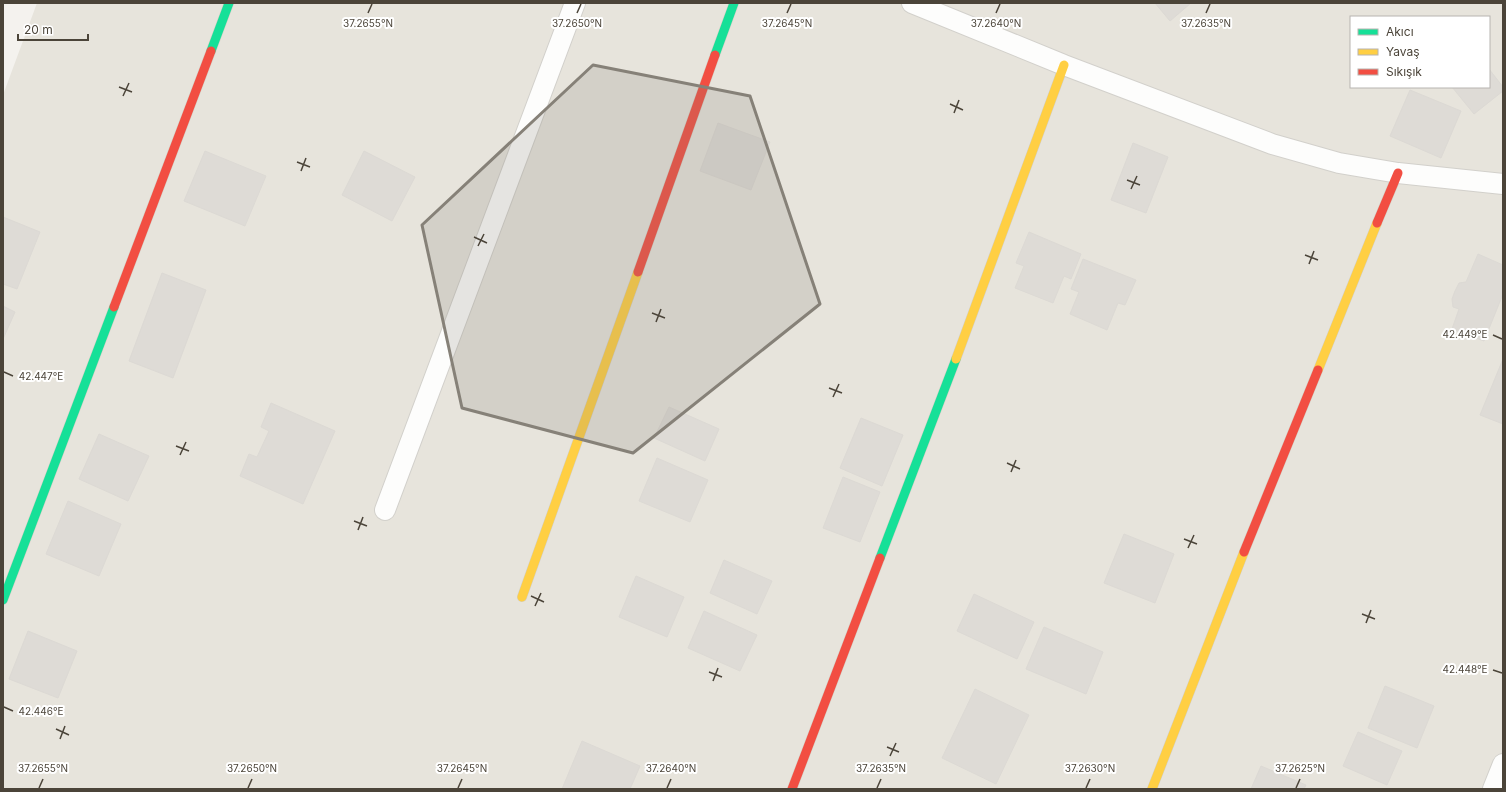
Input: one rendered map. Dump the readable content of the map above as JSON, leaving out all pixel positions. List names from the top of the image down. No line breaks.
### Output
{"legend":["Akıcı","Yavaş","Sıkışık"],"scale_bar":"20 m","coordinates":["37.2655°N","37.2650°N","37.2645°N","37.2640°N","37.2635°N","42.449°E","42.447°E","42.448°E","42.446°E","37.2630°N","37.2625°N"]}
